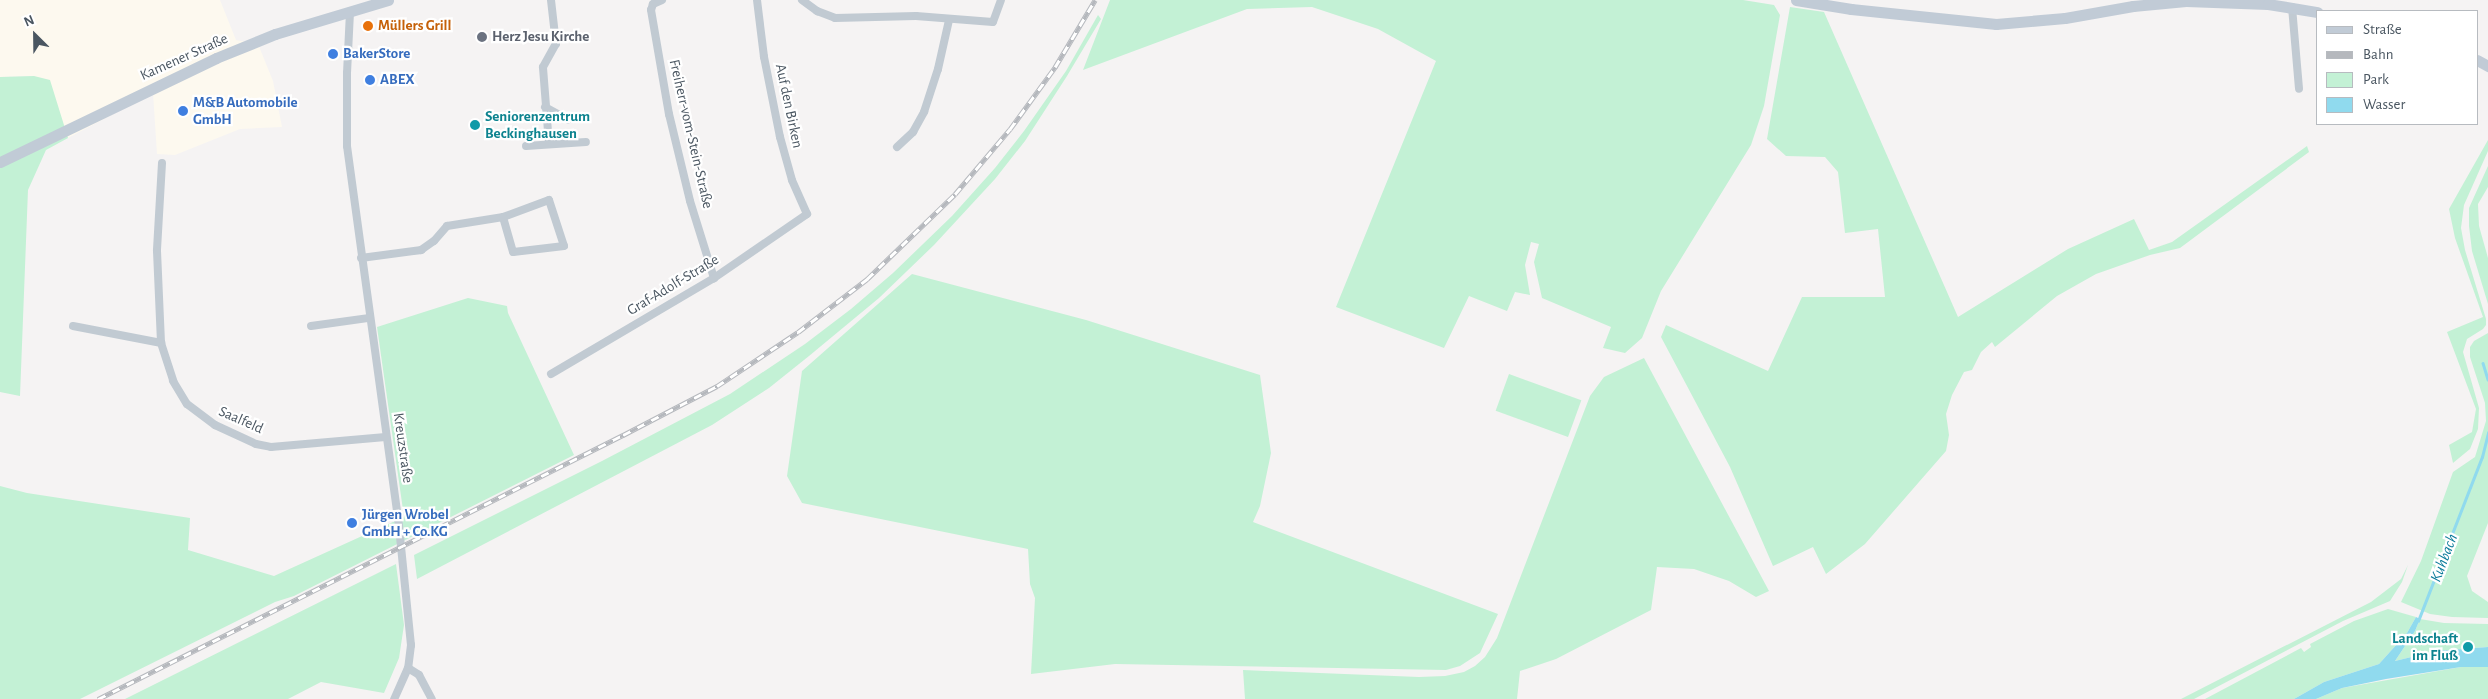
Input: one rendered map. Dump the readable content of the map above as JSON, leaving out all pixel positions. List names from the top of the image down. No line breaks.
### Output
{"streets":{"main road":["Kamener Straße"],"street":["Auf den Birken","Freiherr-vom-Stein-Straße","Graf-Adolf-Straße","Saalfeld","Kreuzstraße"]},"crossings":[["Kamener Straße","Kreuzstraße"],["Auf den Birken","Graf-Adolf-Straße"],["Freiherr-vom-Stein-Straße","Graf-Adolf-Straße"],["Saalfeld","Kreuzstraße"]],"water":["Kuhbach"],"places":["Müllers Grill","Herz Jesu Kirche","BakerStore","ABEX","M&B Automobile GmbH","Seniorenzentrum Beckinghausen","Jürgen Wrobel GmbH + Co.KG","Landschaft im Fluß"],"legend":["Straße","Bahn","Park","Wasser"],"north":"top left"}
